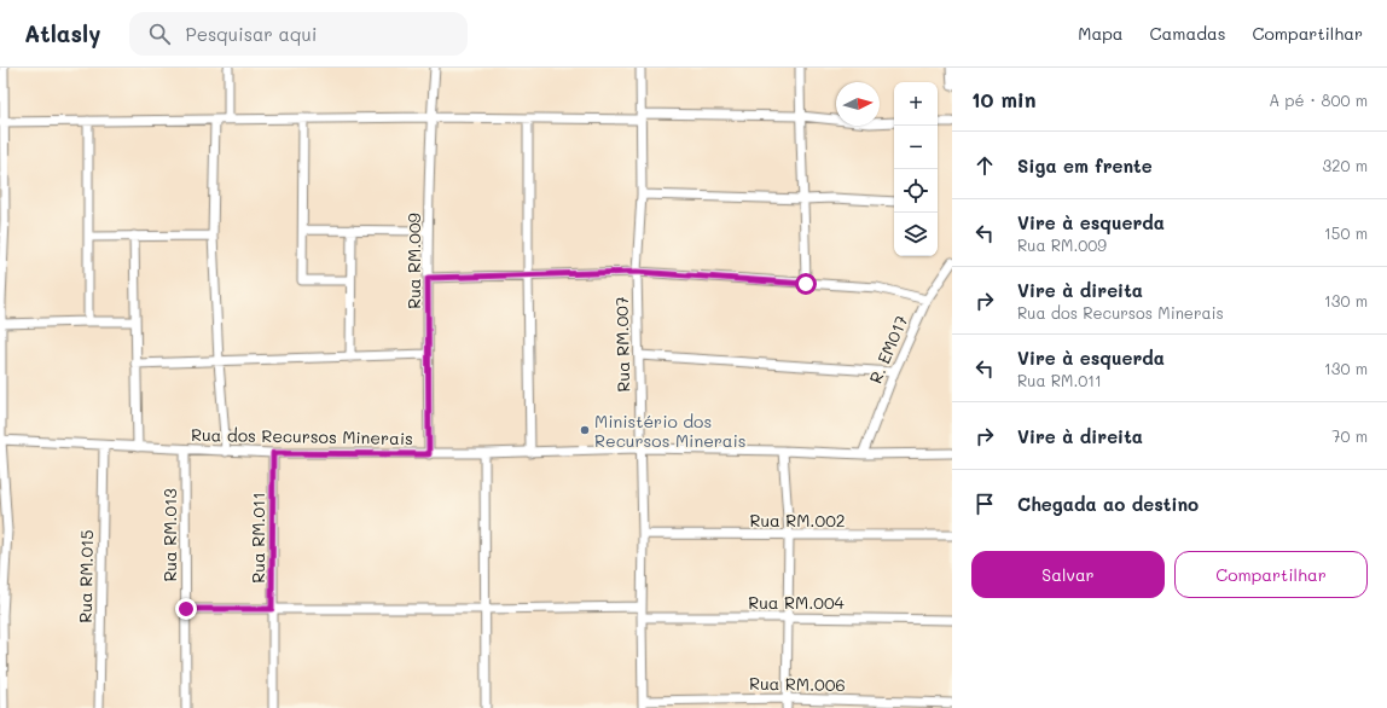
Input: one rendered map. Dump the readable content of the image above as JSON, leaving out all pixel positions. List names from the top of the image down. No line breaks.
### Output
{"streets":{"street":["Rua RM.009","Rua RM.007","R. EM017","Rua dos Recursos Minerais","Rua RM.002","Rua RM.013","Rua RM.011","Rua RM.015","Rua RM.004","Rua RM.006"]},"crossings":[["Rua RM.009","Rua dos Recursos Minerais"],["Rua RM.007","Rua dos Recursos Minerais"],["Rua RM.007","Rua RM.002"],["Rua RM.007","Rua RM.004"],["Rua RM.007","Rua RM.006"],["R. EM017","Rua dos Recursos Minerais"],["Rua dos Recursos Minerais","Rua RM.013"],["Rua dos Recursos Minerais","Rua RM.011"],["Rua dos Recursos Minerais","Rua RM.015"]],"places":["Ministério dos Recursos Minerais"],"north":"right","page":{"header":"Atlasly","search":"Pesquisar aqui","nav":["Mapa","Camadas","Compartilhar"],"heading":["10 min","A pé · 800 m"],"map_buttons":["+","−"],"list":[["Siga em frente","320 m"],["Vire à esquerda","Rua RM.009","150 m"],["Vire à direita","Rua dos Recursos Minerais","130 m"],["Vire à esquerda","Rua RM.011","130 m"],["Vire à direita","70 m"],"Chegada ao destino"],"buttons":["Salvar","Compartilhar"]}}
